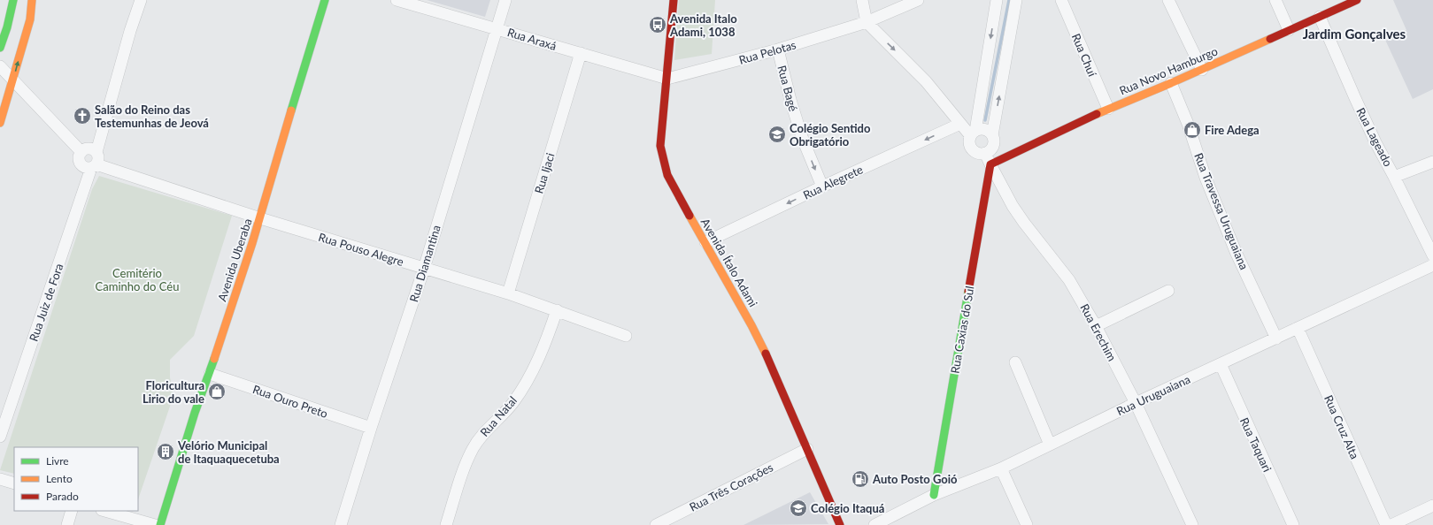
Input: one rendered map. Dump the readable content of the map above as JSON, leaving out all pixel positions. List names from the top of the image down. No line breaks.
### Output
{"streets":{"street":["Rua Araxá","Rua Pelotas","Rua Chuí","Rua Novo Hamburgo","Rua Bagé","Rua Lageado","Rua Ijaci","Rua Alegrete","Rua Travessa Uruguaiana","Rua Pouso Alegre","Avenida Uberaba","Avenida Ítalo Adami","Rua Diamantina","Rua Juiz de Fora","Rua Caxias do Sul","Rua Erechim","Rua Uruguaiana","Rua Ouro Preto","Rua Natal","Rua Cruz Alta","Rua Taquari","Rua Três Corações"]},"crossings":[["Rua Araxá","Rua Pelotas"],["Rua Araxá","Rua Ijaci"],["Rua Araxá","Avenida Ítalo Adami"],["Rua Araxá","Rua Diamantina"],["Rua Pelotas","Rua Bagé"],["Rua Pelotas","Avenida Ítalo Adami"],["Rua Chuí","Rua Novo Hamburgo"],["Rua Novo Hamburgo","Rua Lageado"],["Rua Novo Hamburgo","Rua Travessa Uruguaiana"],["Rua Novo Hamburgo","Rua Caxias do Sul"],["Rua Novo Hamburgo","Rua Erechim"],["Rua Bagé","Rua Alegrete"],["Rua Ijaci","Rua Pouso Alegre"],["Rua Alegrete","Avenida Ítalo Adami"],["Rua Travessa Uruguaiana","Rua Uruguaiana"],["Rua Pouso Alegre","Avenida Uberaba"],["Rua Pouso Alegre","Rua Diamantina"],["Rua Pouso Alegre","Rua Juiz de Fora"],["Rua Pouso Alegre","Rua Natal"],["Avenida Uberaba","Rua Ouro Preto"],["Avenida Ítalo Adami","Rua Três Corações"],["Rua Diamantina","Rua Ouro Preto"],["Rua Caxias do Sul","Rua Erechim"],["Rua Caxias do Sul","Rua Uruguaiana"],["Rua Erechim","Rua Uruguaiana"],["Rua Uruguaiana","Rua Cruz Alta"],["Rua Uruguaiana","Rua Taquari"]],"one_way":["Rua Bagé","Rua Alegrete"],"districts":["Jardim Gonçalves"],"parks":["Cemitério Caminho do Céu"],"places":{"bus stop":["Avenida Italo Adami, 1038"],"church":["Salão do Reino das Testemunhas de Jeová"],"shop":["Fire Adega","Floricultura Lirio do vale"],"school or university":["Colégio Sentido Obrigatório","Colégio Itaquá"],"building":["Velório Municipal de Itaquaquecetuba"],"fuel station":["Auto Posto Goió"]},"legend":["Livre","Lento","Parado"]}
